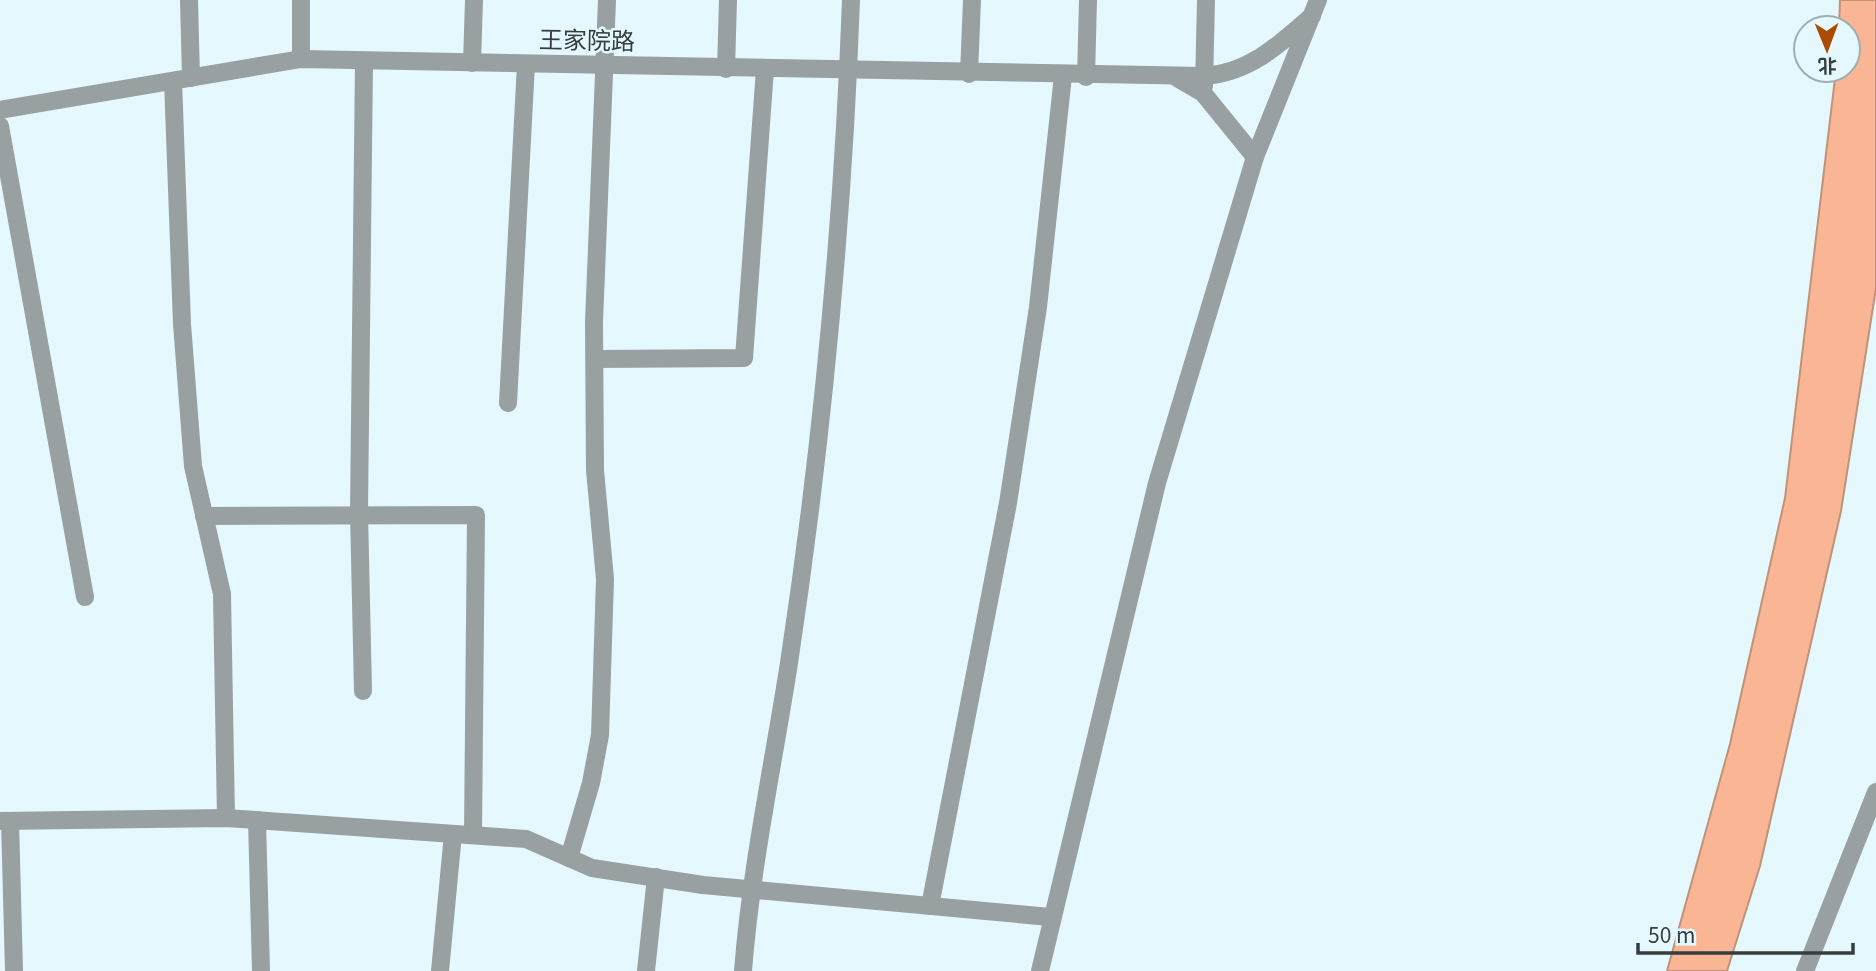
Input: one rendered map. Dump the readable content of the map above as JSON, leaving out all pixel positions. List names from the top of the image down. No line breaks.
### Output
{"streets":{"street":["王家院路"]},"scale_bar":"50 m","north":"bottom"}
